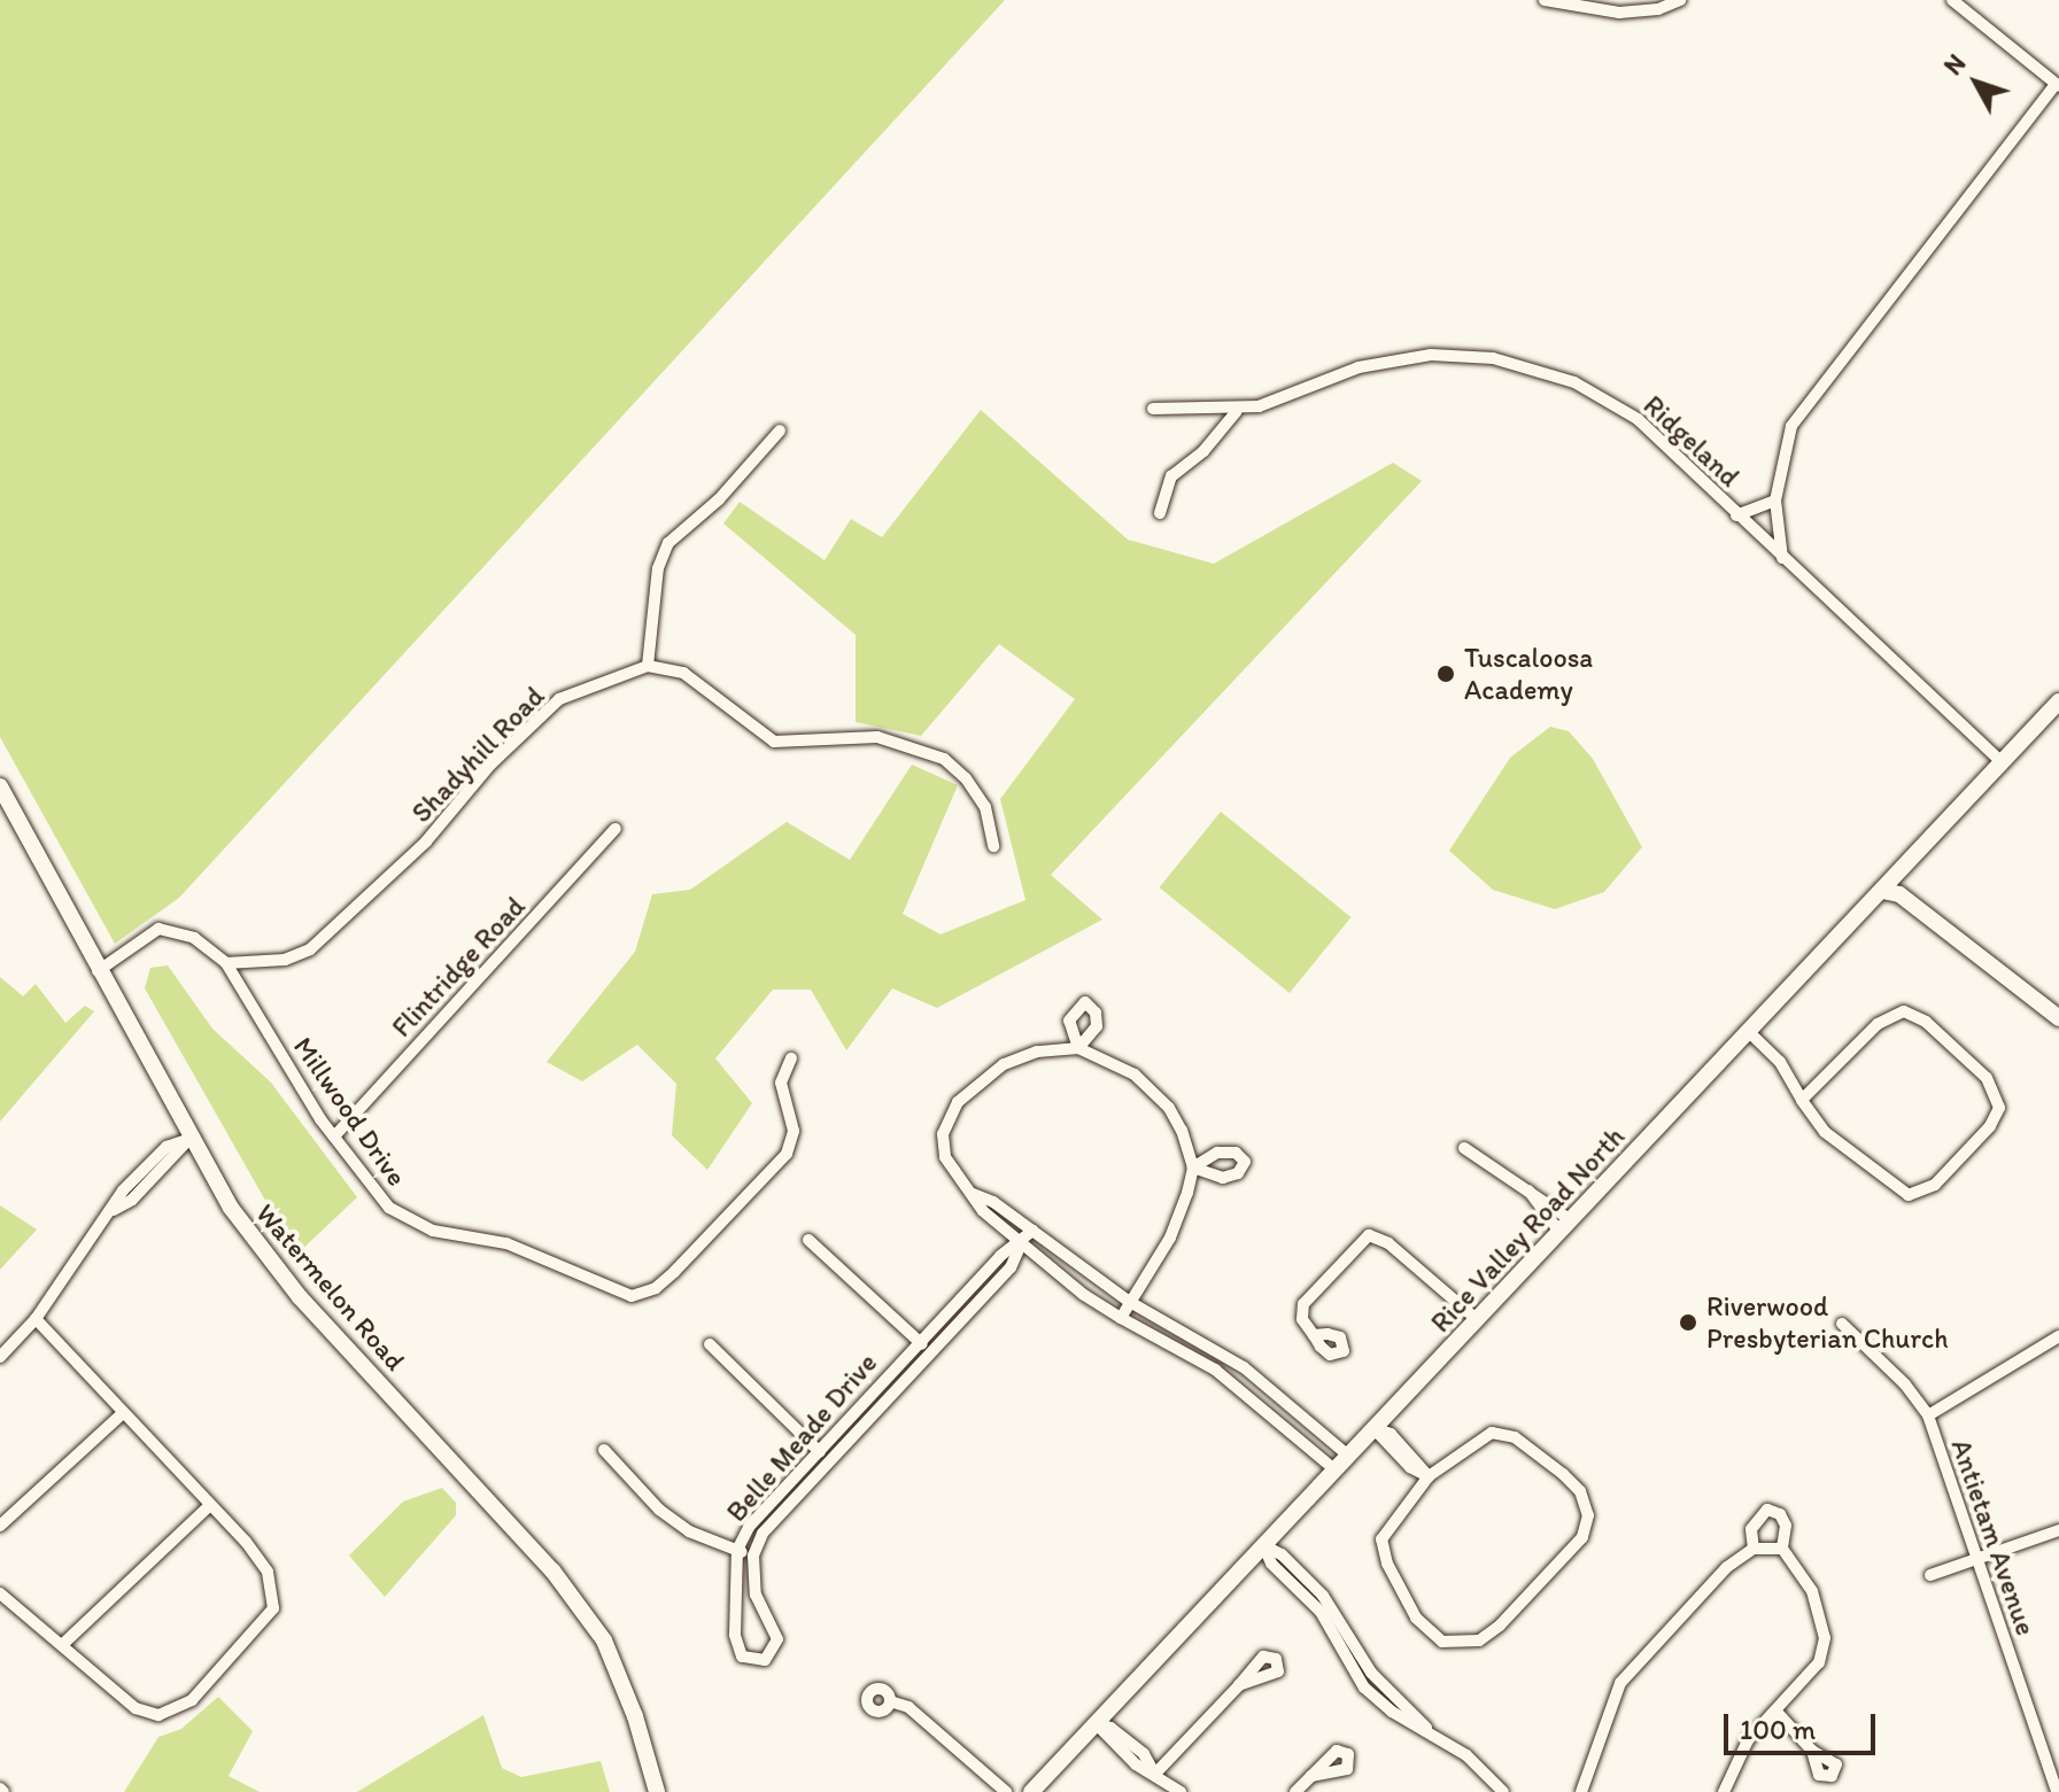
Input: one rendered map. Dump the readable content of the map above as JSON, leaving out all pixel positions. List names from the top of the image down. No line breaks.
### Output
{"streets":{"street":["Ridgeland","Shadyhill Road","Flintridge Road","Millwood Drive","Rice Valley Road North","Watermelon Road","Belle Meade Drive","Antietam Avenue"]},"crossings":[["Ridgeland","Rice Valley Road North"],["Shadyhill Road","Millwood Drive"],["Flintridge Road","Millwood Drive"],["Millwood Drive","Watermelon Road"]],"places":["Tuscaloosa Academy","Riverwood Presbyterian Church"],"scale_bar":"100 m","north":"top left"}
